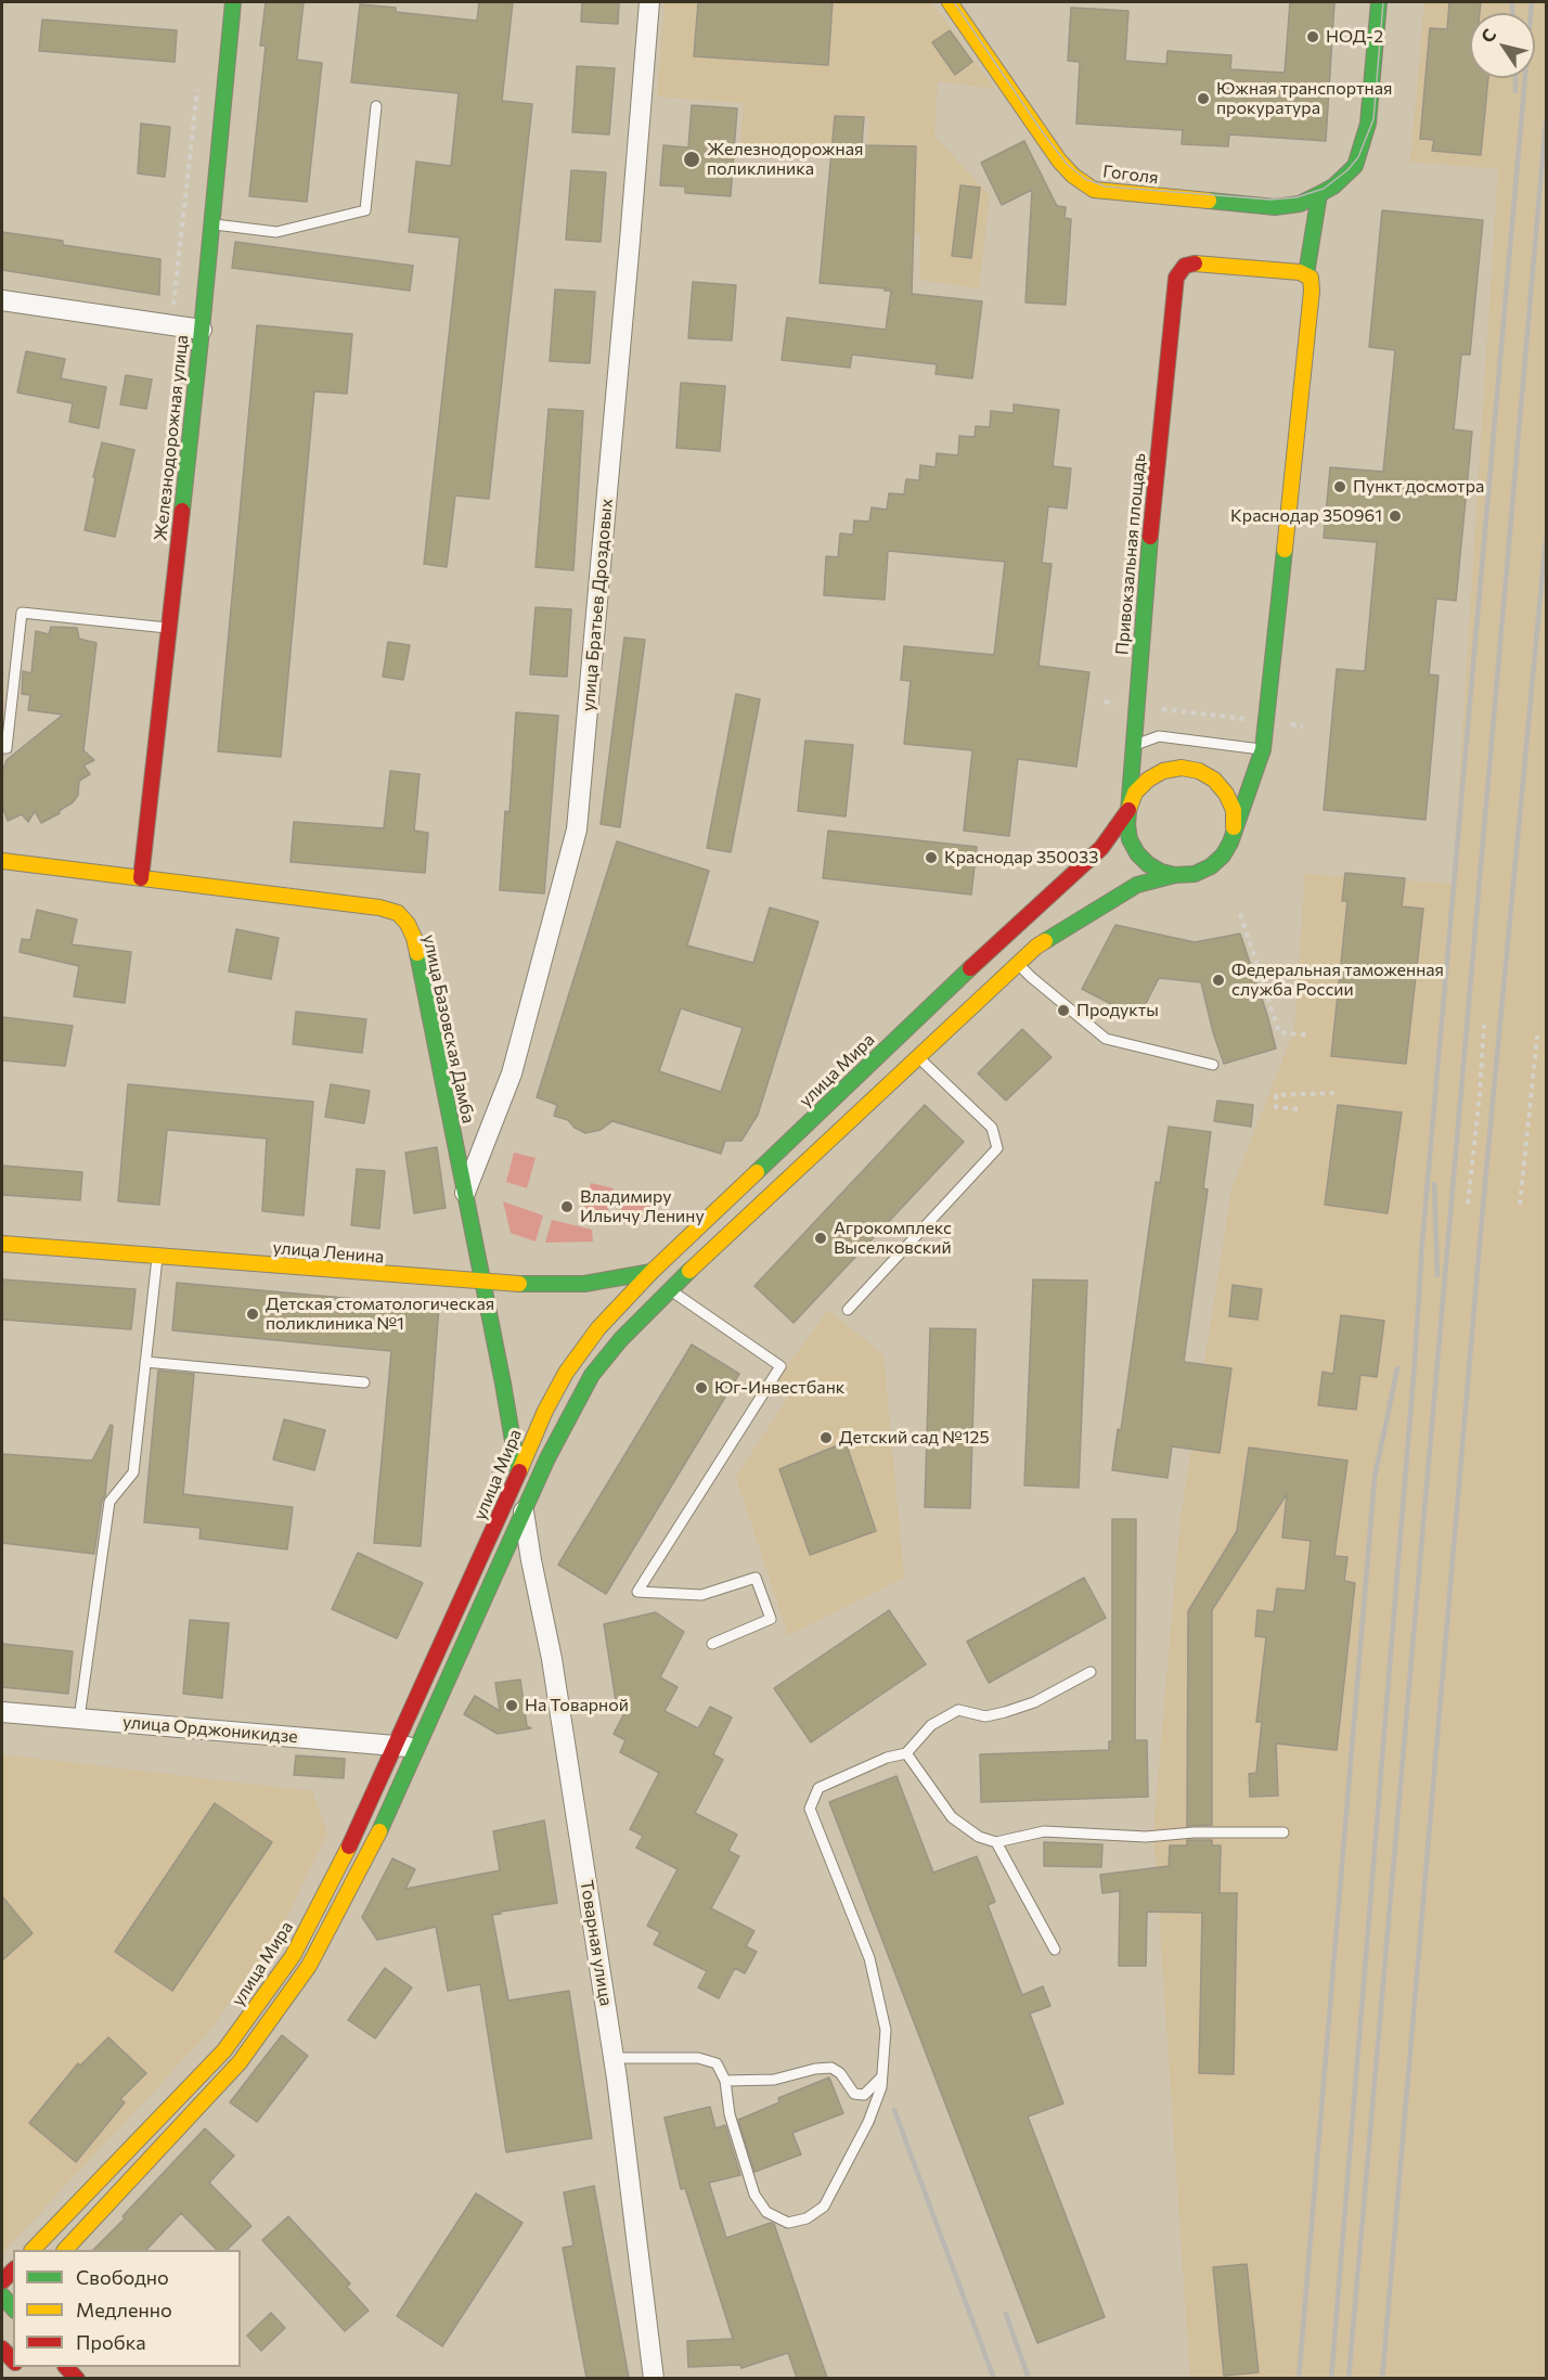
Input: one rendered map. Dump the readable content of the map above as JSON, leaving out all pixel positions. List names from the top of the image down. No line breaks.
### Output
{"streets":{"street":["Гоголя","Железнодорожная улица","Привокзальная площадь","улица Братьев Дроздовых","улица Базовская Дамба","улица Мира","улица Ленина","улица Орджоникидзе","Товарная улица"]},"crossings":[["Железнодорожная улица","улица Базовская Дамба"],["Привокзальная площадь","улица Мира"],["улица Братьев Дроздовых","улица Базовская Дамба"],["улица Базовская Дамба","улица Мира"],["улица Базовская Дамба","улица Ленина"],["улица Базовская Дамба","Товарная улица"],["улица Мира","улица Ленина"],["улица Мира","улица Орджоникидзе"],["улица Мира","Товарная улица"]],"places":["НОД-2","Южная транспортная прокуратура","Железнодорожная поликлиника","Пункт досмотра","Краснодар 350961","Краснодар 350033","Федеральная таможенная служба России","Продукты","Владимиру Ильичу Ленину","Агрокомплекс Выселковский","Детская стоматологическая поликлиника №1","Юг-Инвестбанк","Детский сад №125","На Товарной"],"legend":["Свободно","Медленно","Пробка"],"north":"top left"}
